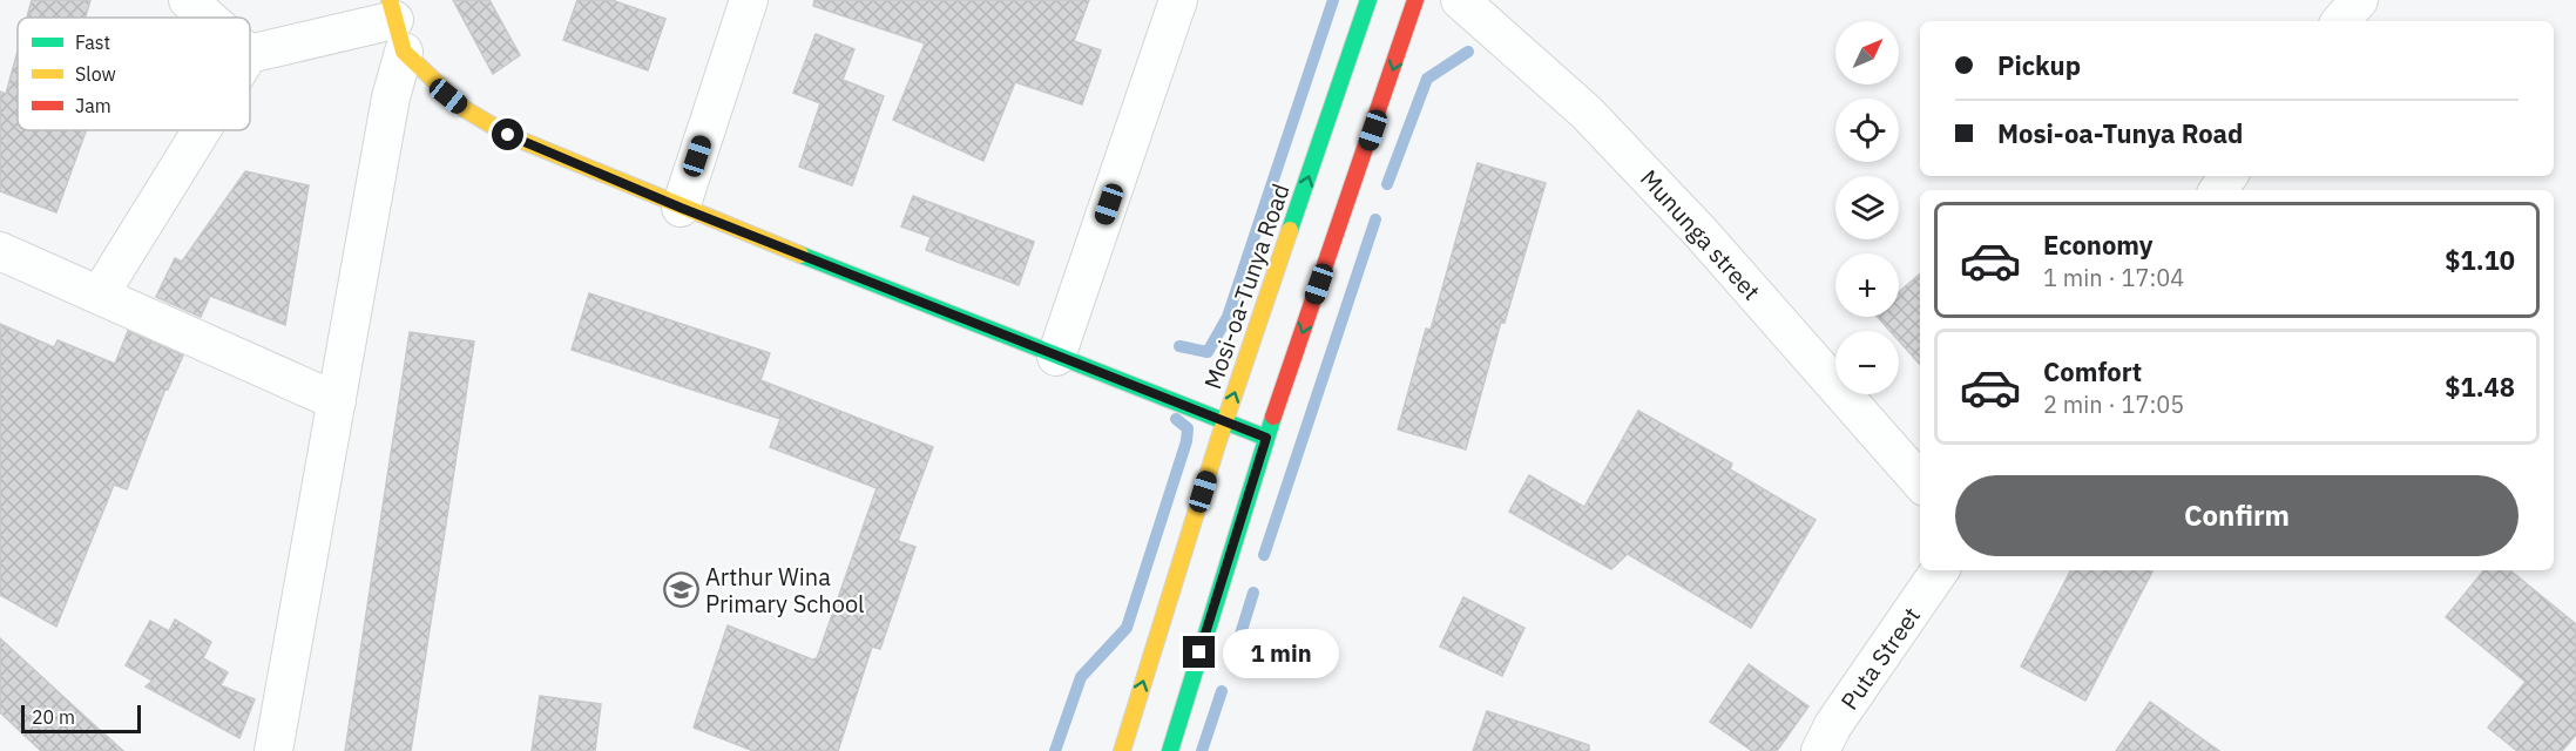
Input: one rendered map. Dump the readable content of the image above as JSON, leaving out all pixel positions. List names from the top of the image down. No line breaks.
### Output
{"streets":{"main road":["Mosi-oa-Tunya Road"],"street":["Mununga street","Puta Street"]},"places":{"school or university":["Arthur Wina Primary School"]},"legend":["Fast","Slow","Jam"],"scale_bar":"20 m","north":"top right","page":{"map_buttons":["+","−"],"banner":["Pickup","Mosi-oa-Tunya Road"],"list":[{"name":"Economy","note":"1 min · 17:04","value":"$1.10"},{"name":"Comfort","note":"2 min · 17:05","value":"$1.48"}],"buttons":"Confirm","bubble":"1 min","scale":"20 m"}}
